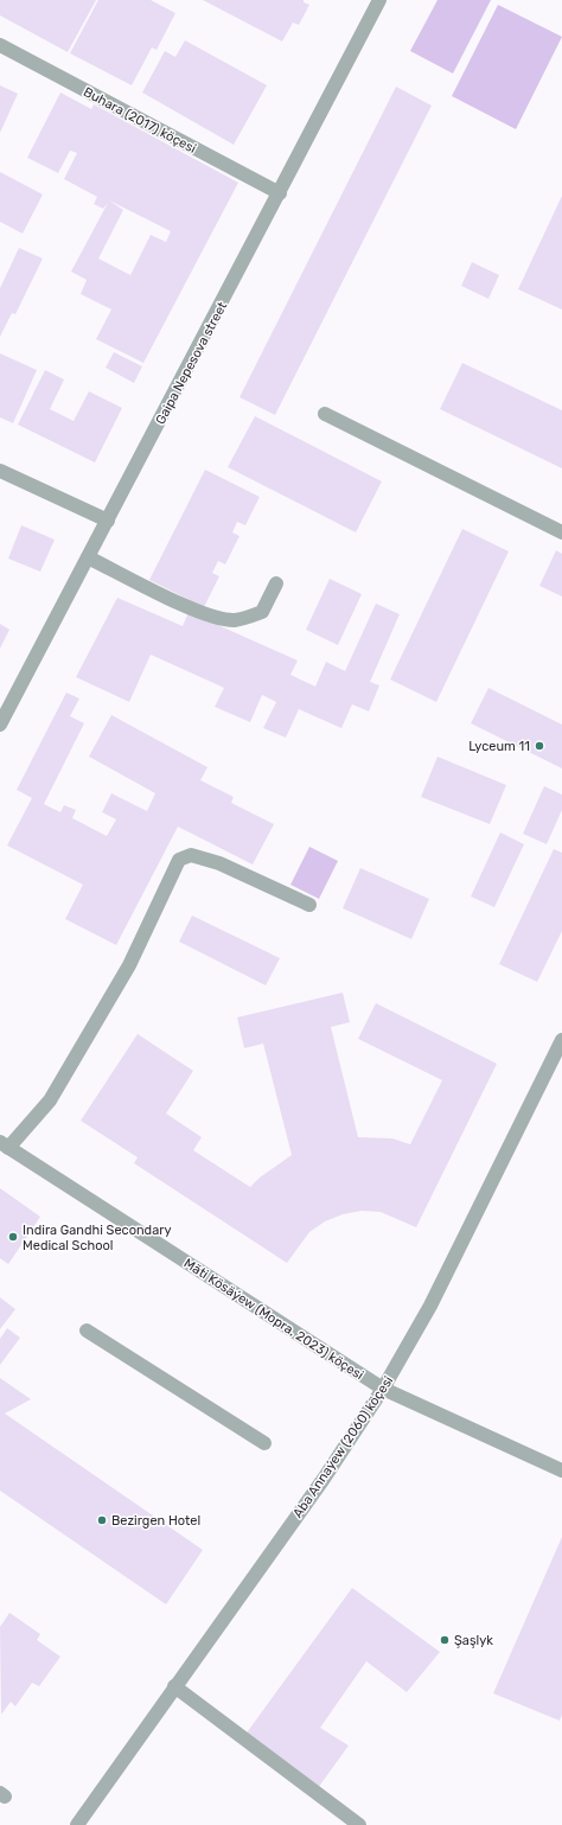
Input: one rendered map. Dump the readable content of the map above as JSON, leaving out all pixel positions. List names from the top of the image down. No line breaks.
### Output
{"streets":{"street":["Buhara (2017) köçesi","Gaipa Nepesova street","Mäti Kösäýew (Mopra, 2023) köçesi","Aba Annaýew (2060) köçesi"]},"crossings":[["Buhara (2017) köçesi","Gaipa Nepesova street"],["Mäti Kösäýew (Mopra, 2023) köçesi","Aba Annaýew (2060) köçesi"]],"places":["Lyceum 11","Indira Gandhi Secondary Medical School","Bezirgen Hotel","Şaşlyk"]}
